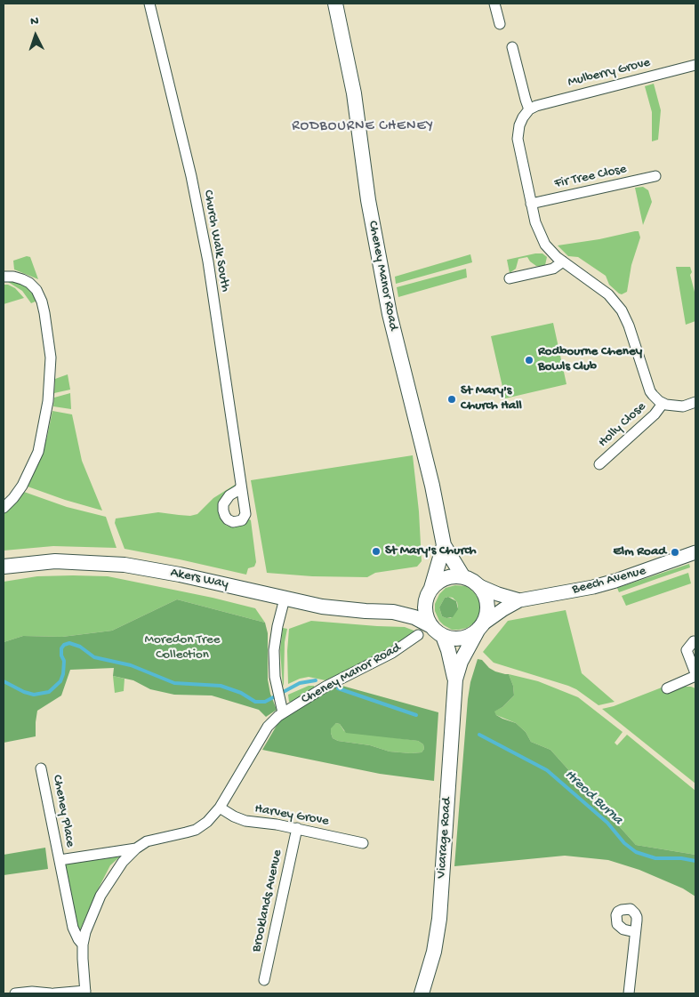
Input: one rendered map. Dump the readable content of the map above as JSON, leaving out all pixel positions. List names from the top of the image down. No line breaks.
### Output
{"streets":{"main road":["Cheney Manor Road","Akers Way","Vicarage Road"],"street":["Mulberry Grove","Fir Tree Close","Church Walk South","Holly Close","Beech Avenue","Cheney Place","Harvey Grove","Brooklands Avenue"]},"crossings":[["Cheney Manor Road","Akers Way"],["Cheney Manor Road","Beech Avenue"],["Cheney Manor Road","Cheney Place"],["Cheney Manor Road","Harvey Grove"],["Cheney Manor Road","Vicarage Road"],["Akers Way","Beech Avenue"],["Akers Way","Vicarage Road"],["Beech Avenue","Vicarage Road"],["Harvey Grove","Brooklands Avenue"]],"districts":["RODBOURNE CHENEY"],"water":["Hreod Burna"],"parks":["Moredon Tree Collection"],"places":["Rodbourne Cheney Bowls Club","St Mary's Church Hall","St Mary's Church","Elm Road"],"north":"top"}
